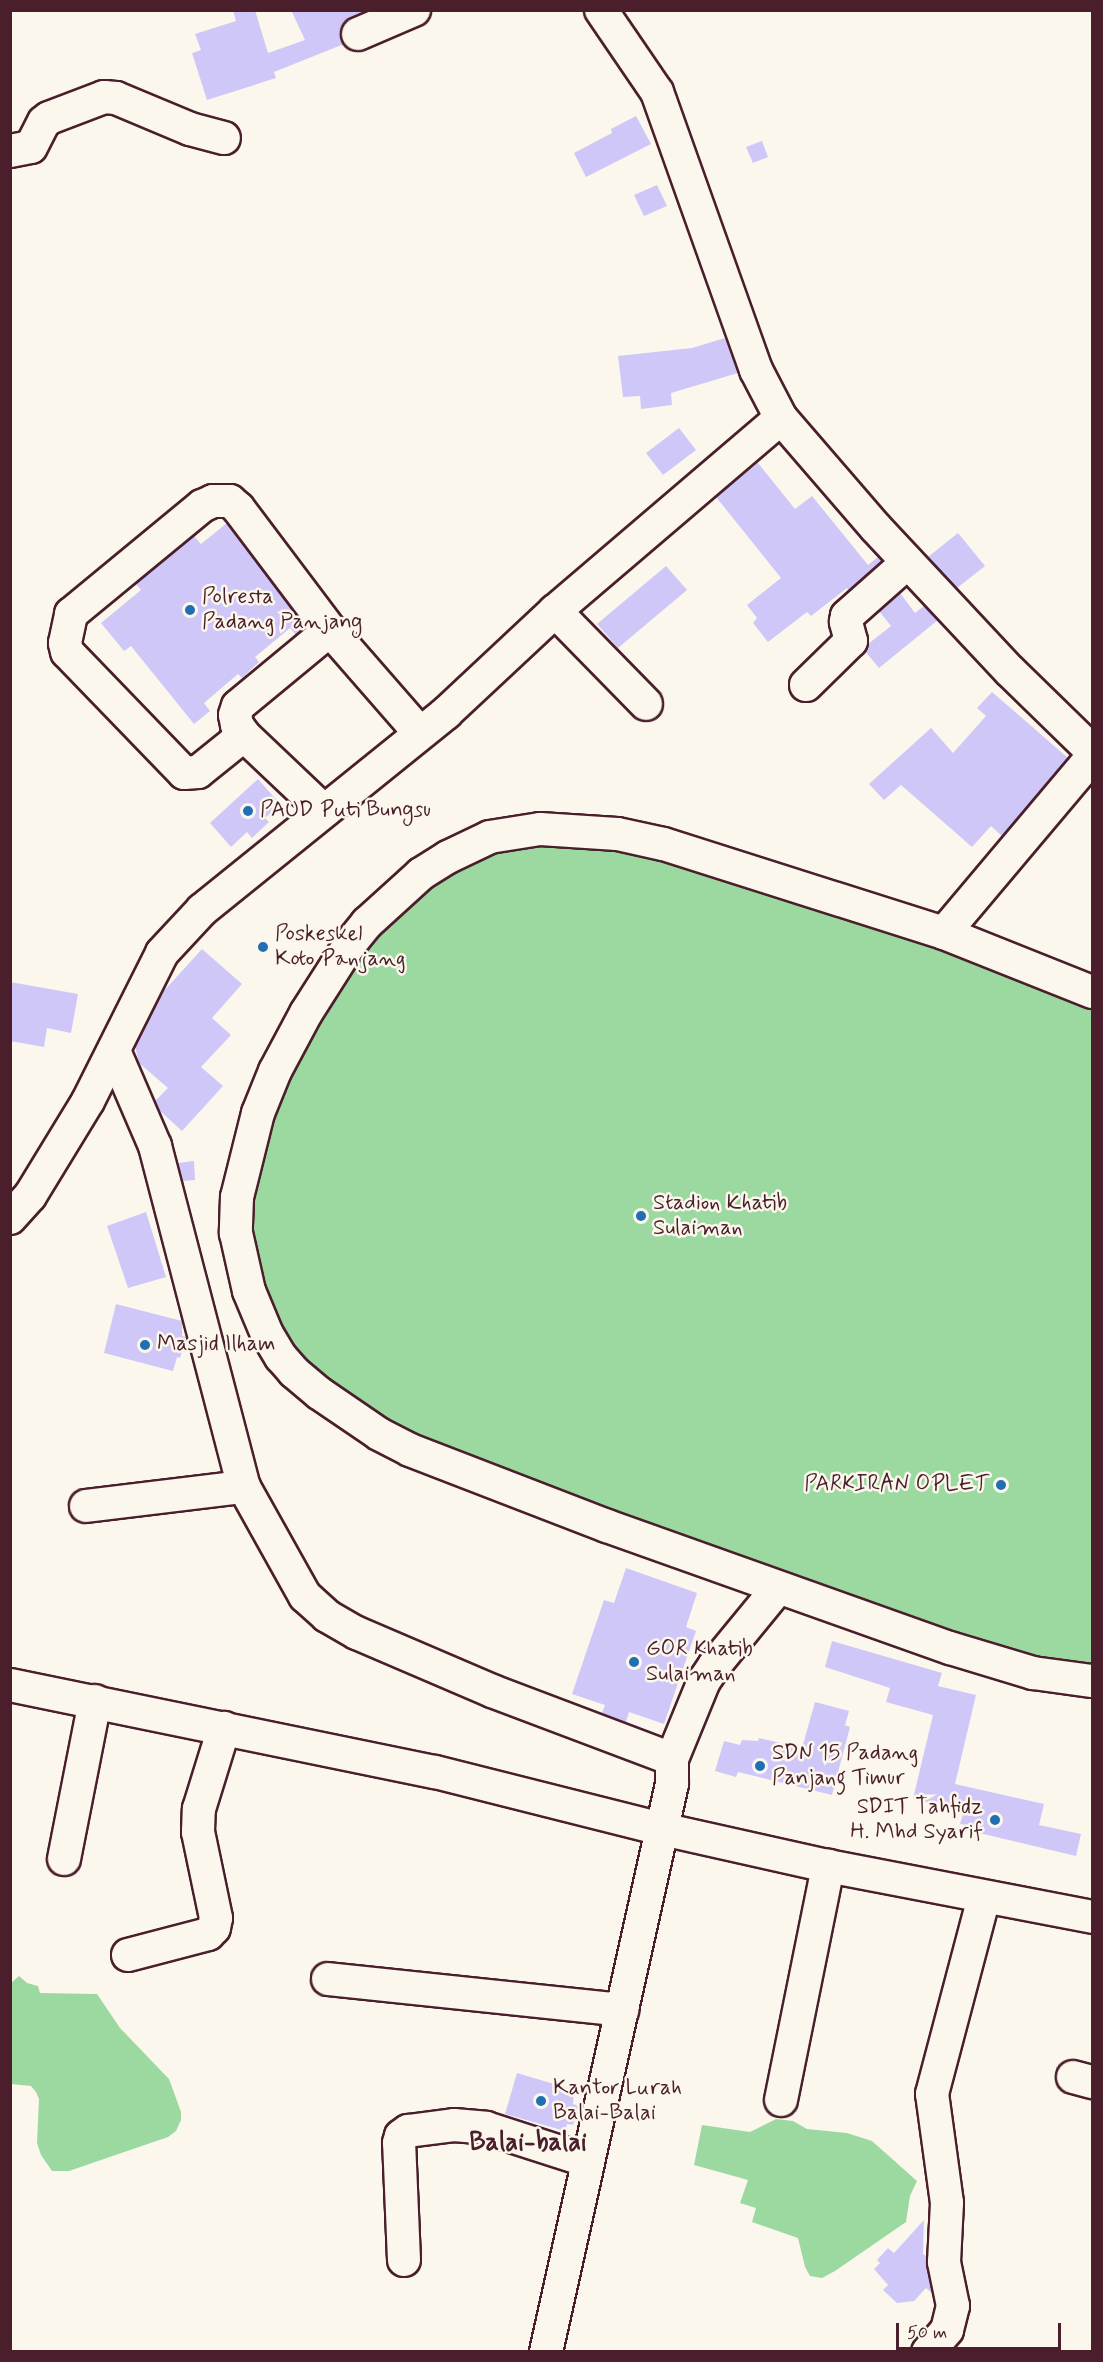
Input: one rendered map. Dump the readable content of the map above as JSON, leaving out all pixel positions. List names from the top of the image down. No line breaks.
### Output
{"districts":["Balai-balai"],"places":["Polresta Padang Panjang","PAUD Puti Bungsu","Poskeskel Koto Panjang","Stadion Khatib Sulaiman","Masjid Ilham","PARKIRAN OPLET","GOR Khatib Sulaiman","SDN 15 Padang Panjang Timur","SDIT Tahfidz H. Mhd Syarif","Kantor Lurah Balai-Balai"],"scale_bar":"50 m"}
